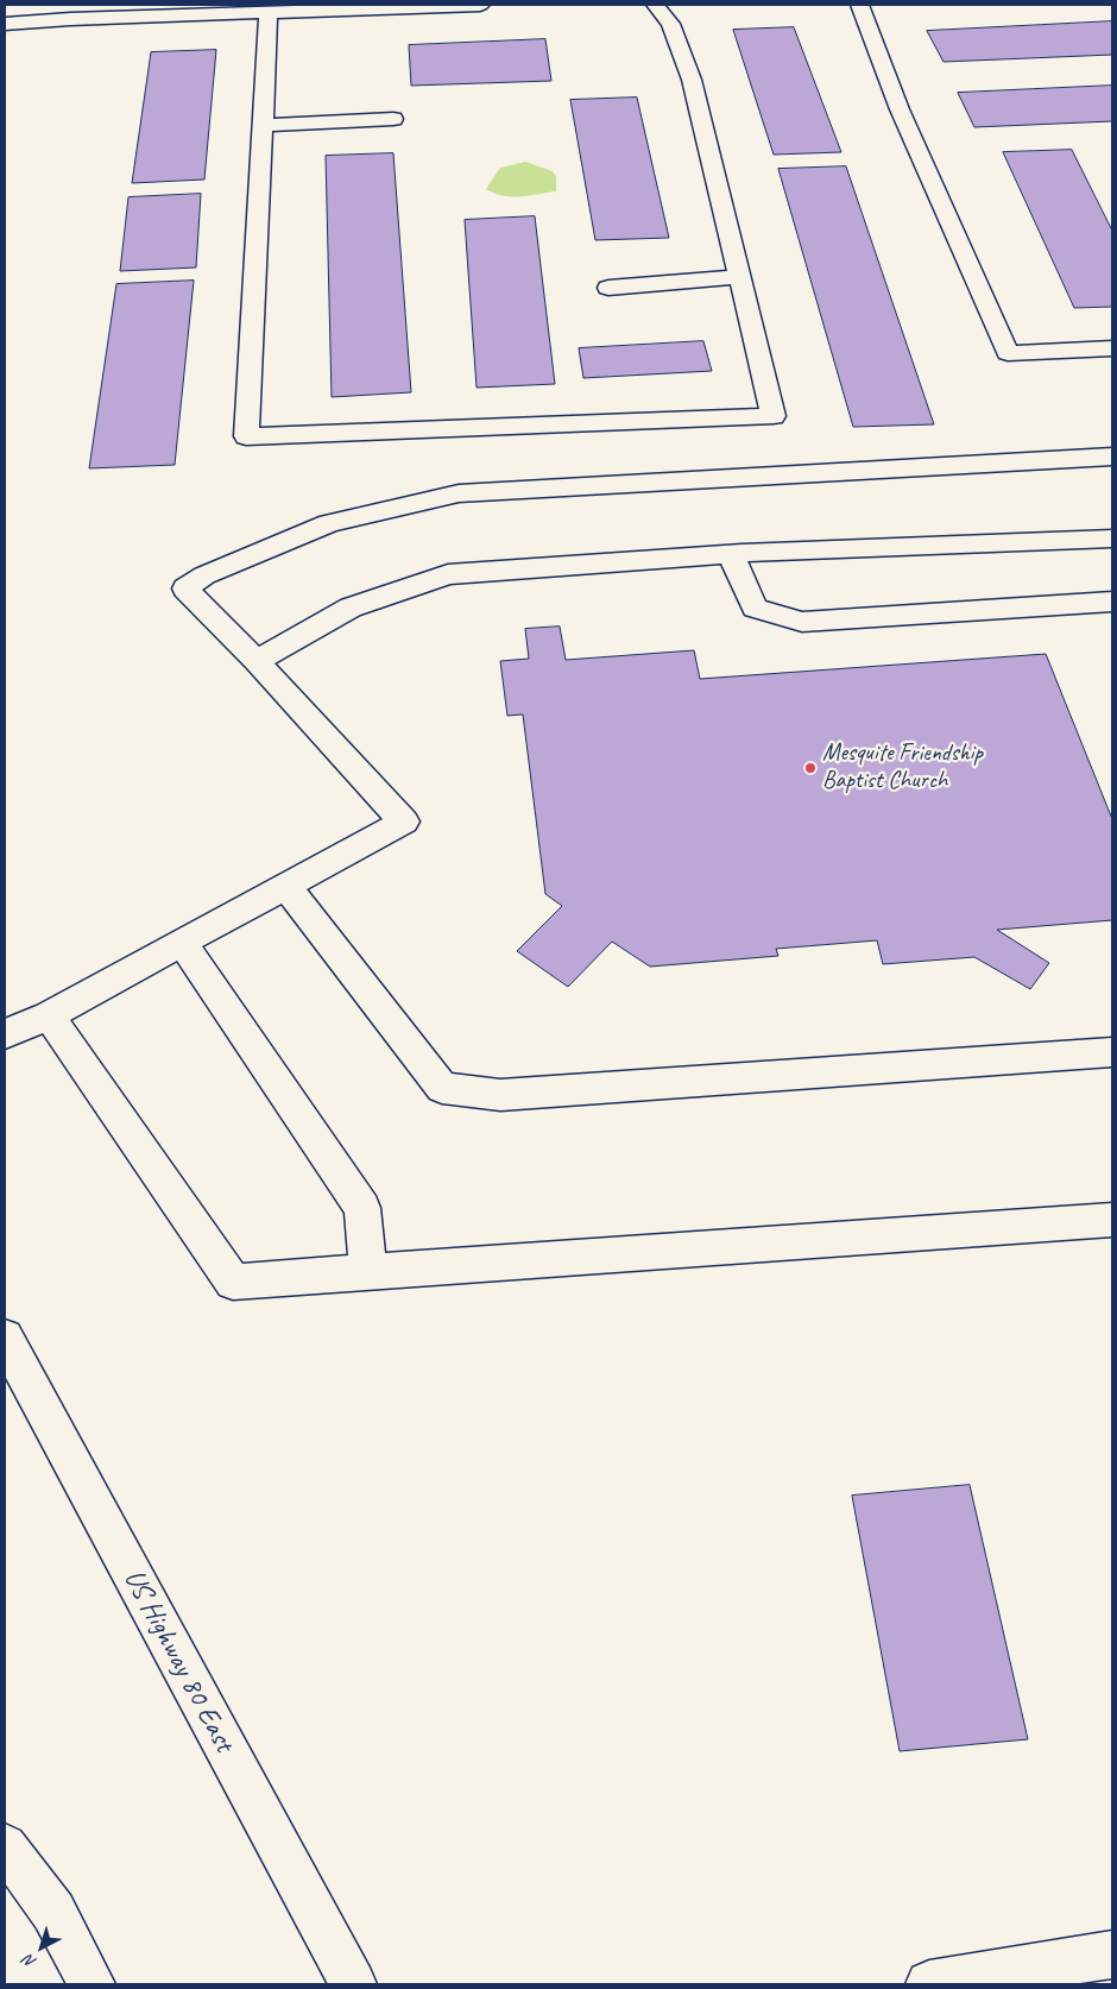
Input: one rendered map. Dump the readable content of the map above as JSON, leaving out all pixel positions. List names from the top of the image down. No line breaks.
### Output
{"streets":{"main road":["US Highway 80 East"]},"places":["Mesquite Friendship Baptist Church"],"north":"bottom left"}
